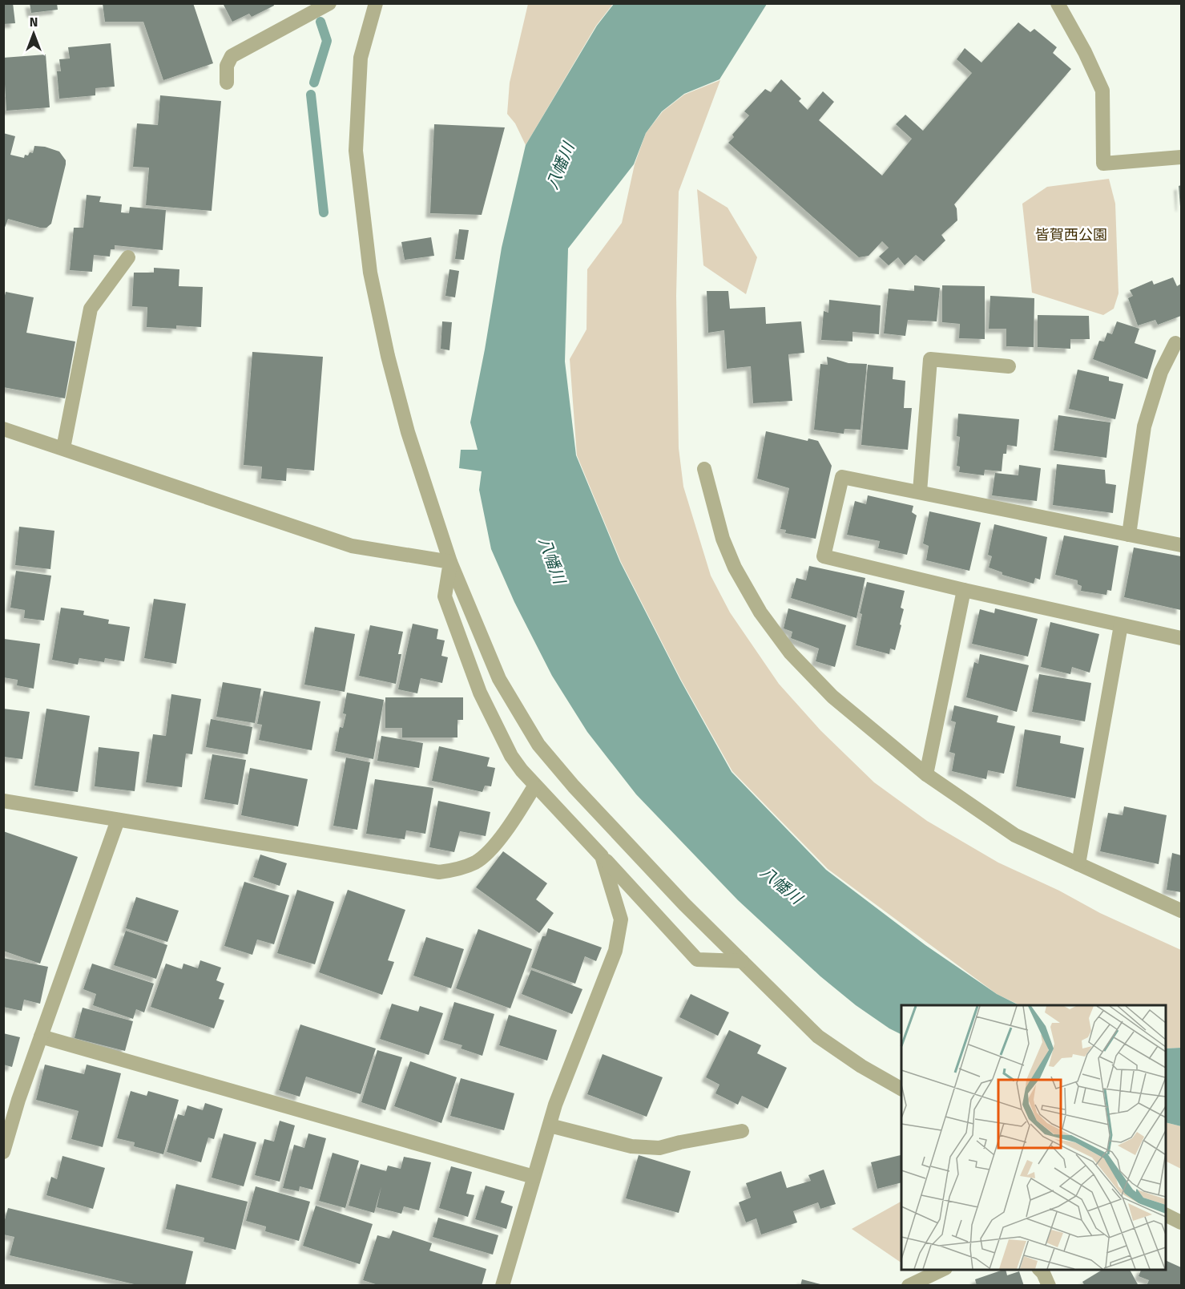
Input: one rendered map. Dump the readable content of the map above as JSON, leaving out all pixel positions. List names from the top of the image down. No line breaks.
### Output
{"water":["八幡川"],"parks":["皆賀西公園"],"north":"top"}
